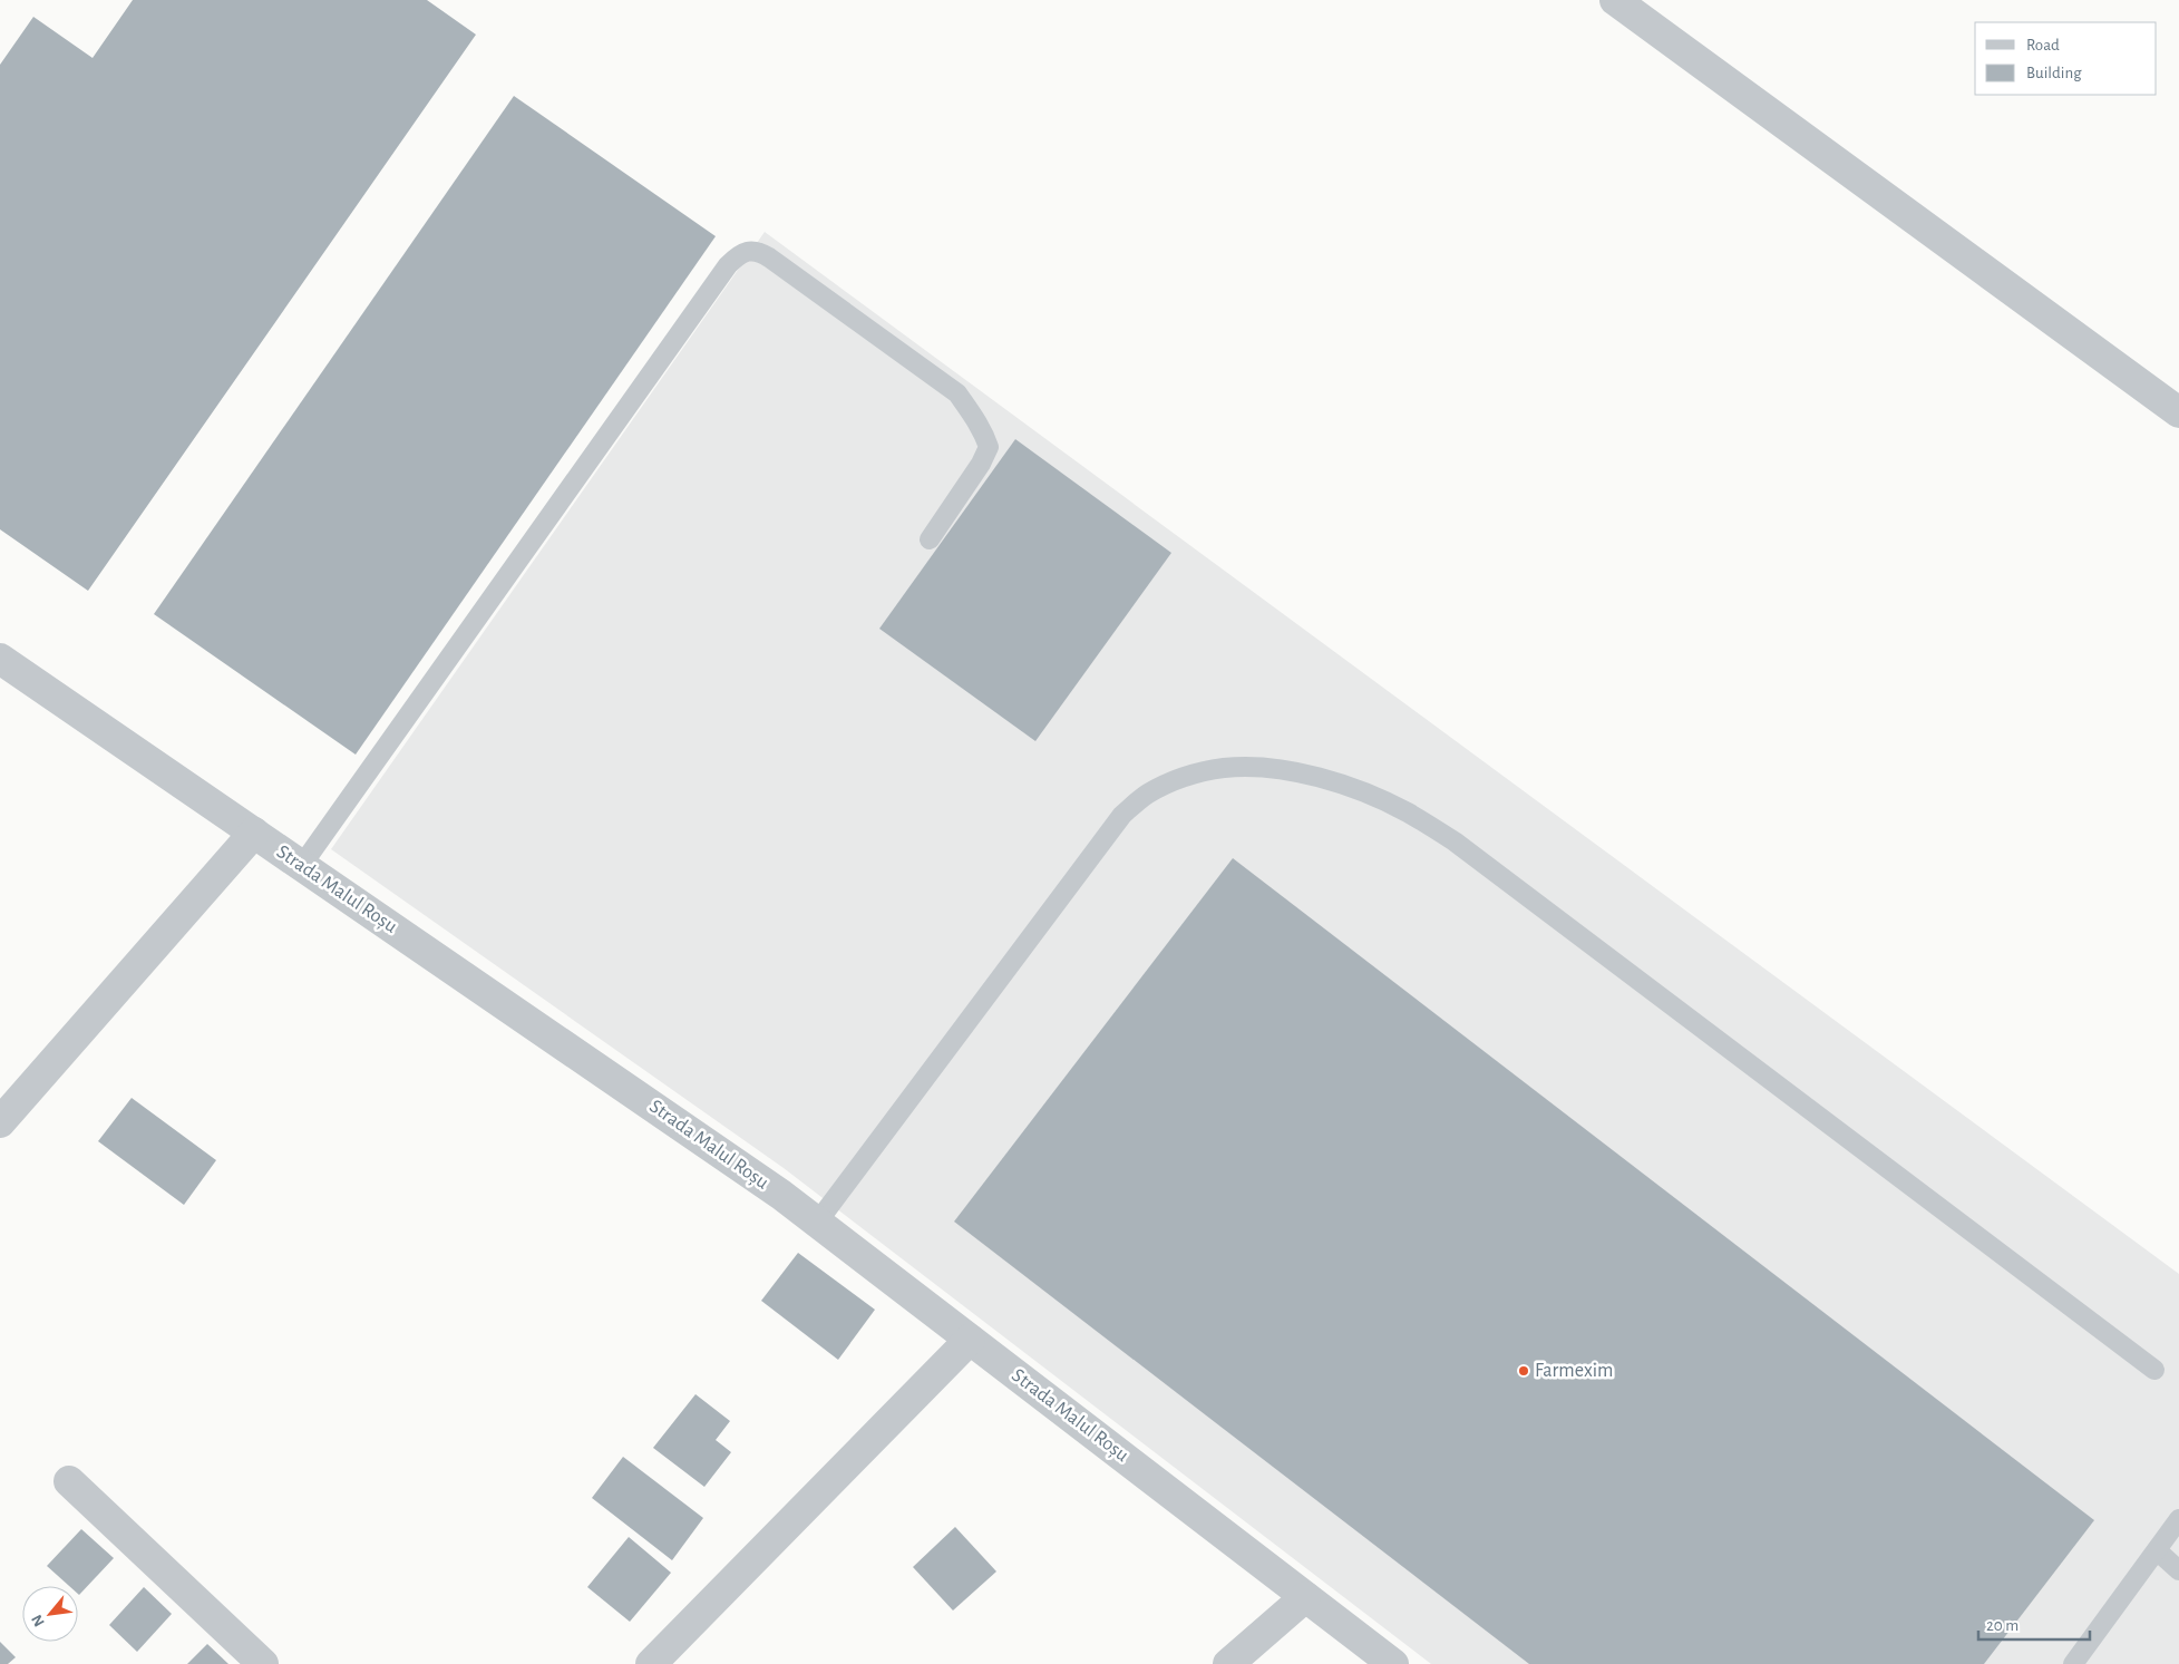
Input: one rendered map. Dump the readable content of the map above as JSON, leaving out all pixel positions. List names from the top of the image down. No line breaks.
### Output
{"streets":{"street":["Strada Malul Roșu"]},"places":["Farmexim"],"legend":["Road","Building"],"scale_bar":"20 m","north":"bottom left"}
